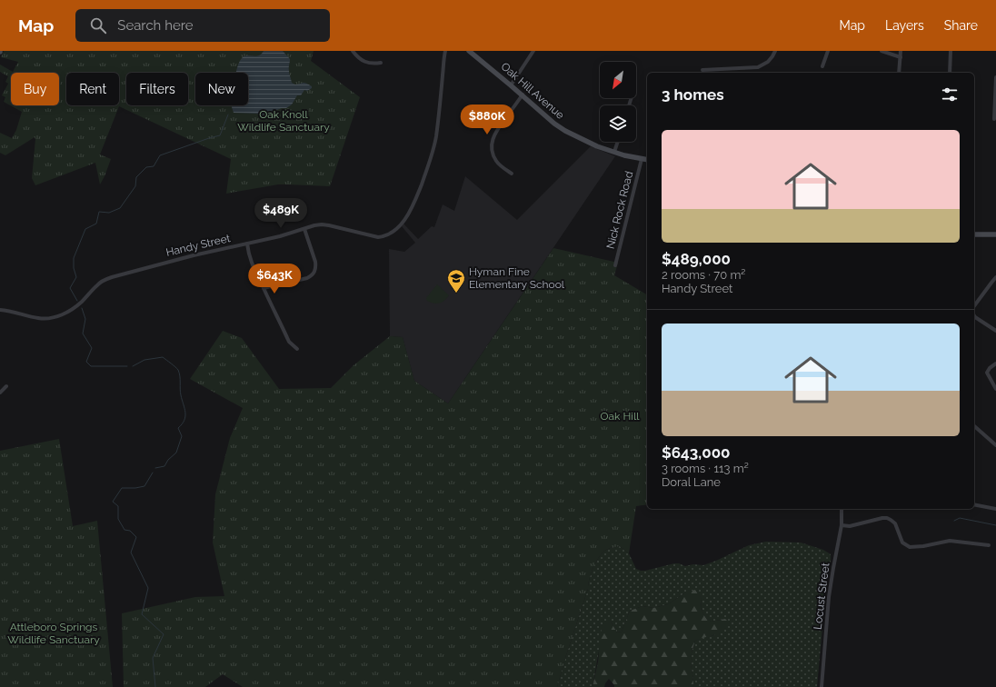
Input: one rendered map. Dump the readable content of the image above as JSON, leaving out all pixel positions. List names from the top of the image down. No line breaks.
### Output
{"streets":{"main road":["Oak Hill Avenue"],"street":["Nick Rock Road","Handy Street","Locust Street"]},"crossings":[["Oak Hill Avenue","Nick Rock Road"]],"parks":["Oak Knoll Wildlife Sanctuary","Oak Hill","Attleboro Springs Wildlife Sanctuary"],"places":{"school or university":["Hyman Fine Elementary School"]},"north":"bottom left","page":{"header":"Map","search":"Search here","nav":["Map","Layers","Share"],"chip":["Buy","Rent","Filters","New"],"heading":"3 homes","price":["$880K","$489K","$643K"],"list":[{"name":"$489,000","note":"2 rooms · 70 m² · Handy Street"},{"name":"$643,000","note":"3 rooms · 113 m² · Doral Lane"}]}}
